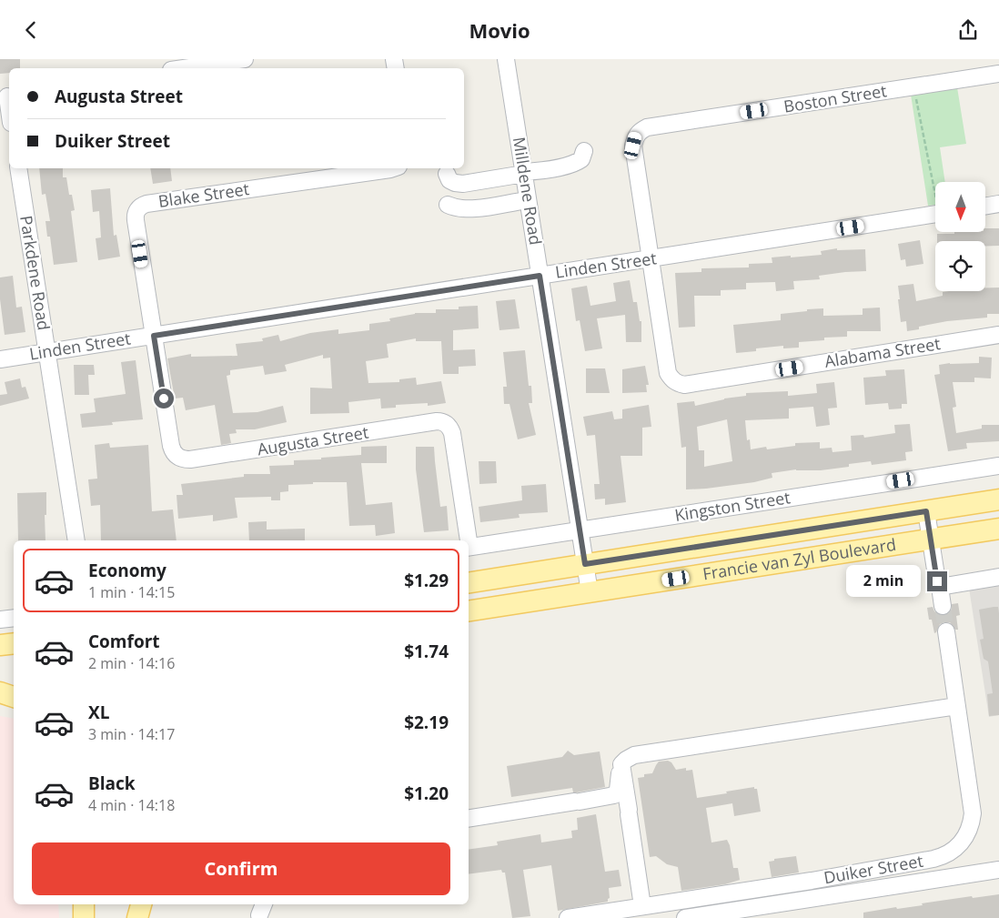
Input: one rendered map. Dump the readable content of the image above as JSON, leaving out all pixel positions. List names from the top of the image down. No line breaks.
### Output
{"streets":{"main road":["Francie van Zyl Boulevard"],"street":["Boston Street","Milldene Road","Blake Street","Linden Street","Parkdene Road","Alabama Street","Augusta Street","Kingston Street","Duiker Street"]},"crossings":[["Boston Street","Linden Street"],["Boston Street","Alabama Street"],["Milldene Road","Linden Street"],["Milldene Road","Kingston Street"],["Milldene Road","Francie van Zyl Boulevard"],["Blake Street","Linden Street"],["Blake Street","Augusta Street"],["Linden Street","Parkdene Road"],["Linden Street","Alabama Street"],["Linden Street","Augusta Street"]],"north":"bottom","page":{"header":"Movio","banner":["Augusta Street","Duiker Street"],"list":[{"name":"Economy","note":"1 min · 14:15","value":"$1.29"},{"name":"Comfort","note":"2 min · 14:16","value":"$1.74"},{"name":"XL","note":"3 min · 14:17","value":"$2.19"},{"name":"Black","note":"4 min · 14:18","value":"$1.20"}],"bubble":"2 min","buttons":"Confirm"}}
